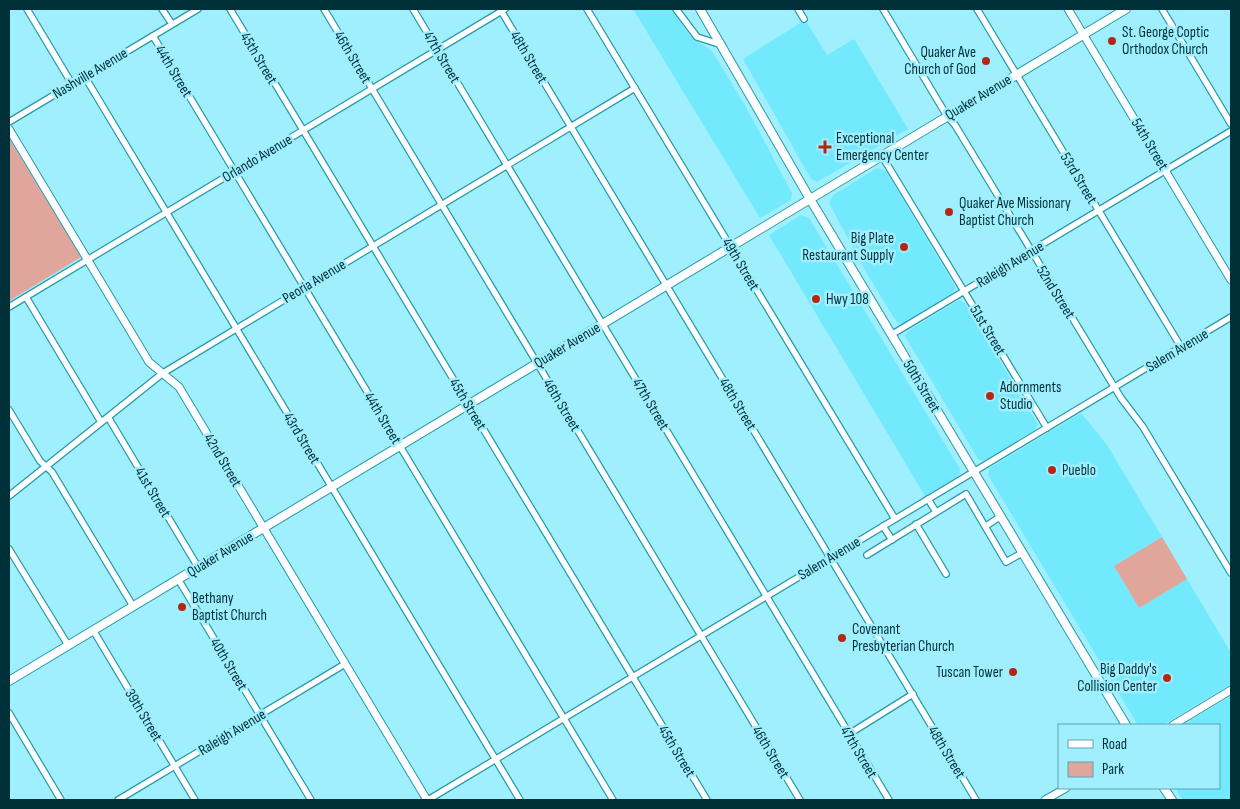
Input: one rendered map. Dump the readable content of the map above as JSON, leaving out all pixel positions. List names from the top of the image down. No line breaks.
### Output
{"streets":{"main road":["Quaker Avenue","50th Street"],"street":["46th Street","47th Street","48th Street","45th Street","44th Street","Nashville Avenue","54th Street","Orlando Avenue","53rd Street","49th Street","Raleigh Avenue","Peoria Avenue","52nd Street","51st Street","Salem Avenue","43rd Street","42nd Street","41st Street","40th Street","39th Street"]},"crossings":[["46th Street","Quaker Avenue"],["46th Street","Orlando Avenue"],["46th Street","Peoria Avenue"],["46th Street","Salem Avenue"],["47th Street","Quaker Avenue"],["47th Street","Orlando Avenue"],["47th Street","Peoria Avenue"],["47th Street","Salem Avenue"],["48th Street","Quaker Avenue"],["48th Street","Orlando Avenue"],["48th Street","Peoria Avenue"],["48th Street","Salem Avenue"],["45th Street","Quaker Avenue"],["45th Street","Orlando Avenue"],["45th Street","Peoria Avenue"],["45th Street","Salem Avenue"],["44th Street","Nashville Avenue"],["44th Street","Quaker Avenue"],["44th Street","Orlando Avenue"],["44th Street","Peoria Avenue"],["44th Street","Salem Avenue"],["Nashville Avenue","43rd Street"],["Quaker Avenue","54th Street"],["Quaker Avenue","53rd Street"],["Quaker Avenue","49th Street"],["Quaker Avenue","52nd Street"],["Quaker Avenue","51st Street"],["Quaker Avenue","50th Street"],["Quaker Avenue","43rd Street"],["Quaker Avenue","42nd Street"],["Quaker Avenue","41st Street"],["Quaker Avenue","40th Street"],["Quaker Avenue","39th Street"],["54th Street","Raleigh Avenue"],["Orlando Avenue","43rd Street"],["Orlando Avenue","42nd Street"],["53rd Street","Raleigh Avenue"],["53rd Street","Salem Avenue"],["49th Street","Peoria Avenue"],["49th Street","Salem Avenue"],["Raleigh Avenue","52nd Street"],["Raleigh Avenue","51st Street"],["Raleigh Avenue","50th Street"],["Raleigh Avenue","42nd Street"],["Raleigh Avenue","40th Street"],["Raleigh Avenue","39th Street"],["Peoria Avenue","43rd Street"],["Peoria Avenue","42nd Street"],["Peoria Avenue","41st Street"],["52nd Street","Salem Avenue"],["51st Street","Salem Avenue"],["Salem Avenue","50th Street"],["Salem Avenue","43rd Street"],["Salem Avenue","42nd Street"]],"places":{"other":["St. George Coptic Orthodox Church","Quaker Ave Church of God","Quaker Ave Missionary Baptist Church","Big Plate Restaurant Supply","Hwy 108","Adornments Studio","Pueblo","Bethany Baptist Church","Covenant Presbyterian Church","Tuscan Tower","Big Daddy's Collision Center"],"health":["Exceptional Emergency Center"]},"legend":["Road","Park"]}
